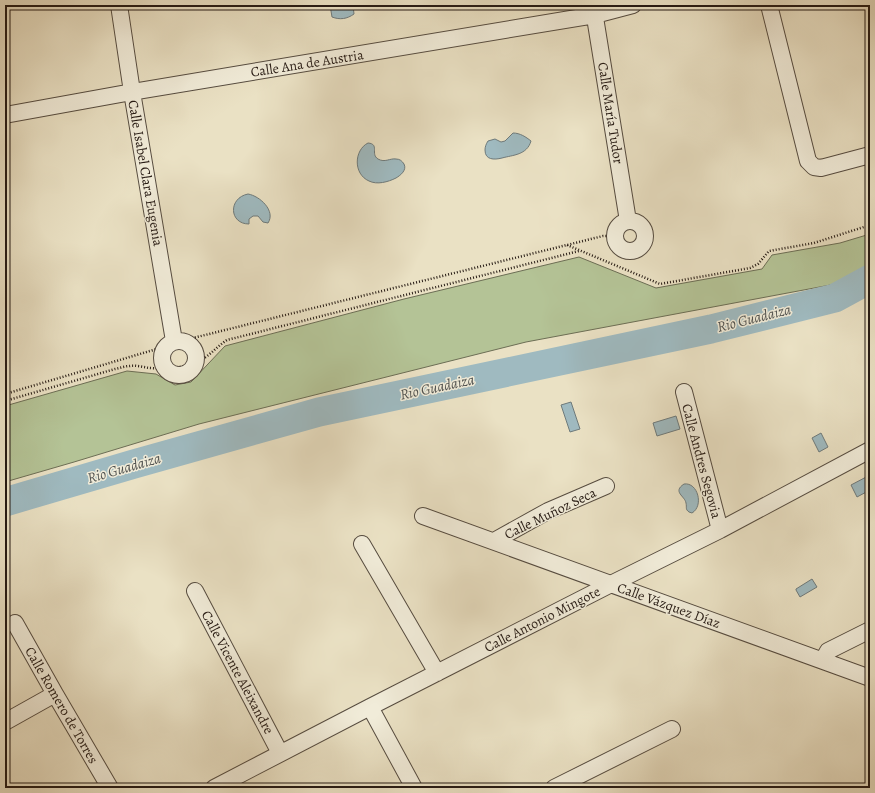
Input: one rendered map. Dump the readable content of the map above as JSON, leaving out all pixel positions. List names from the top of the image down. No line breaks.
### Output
{"streets":{"street":["Calle Ana de Austria","Calle María Tudor","Calle Isabel Clara Eugenia","Calle Andres Segovia","Calle Muñoz Seca","Calle Vázquez Díaz","Calle Antonio Mingote","Calle Vicente Aleixandre","Calle Romero de Torres"]},"crossings":[["Calle Ana de Austria","Calle María Tudor"],["Calle Ana de Austria","Calle Isabel Clara Eugenia"],["Calle Andres Segovia","Calle Antonio Mingote"],["Calle Muñoz Seca","Calle Vázquez Díaz"],["Calle Vázquez Díaz","Calle Antonio Mingote"],["Calle Antonio Mingote","Calle Vicente Aleixandre"]],"water":["Rio Guadaiza"]}
